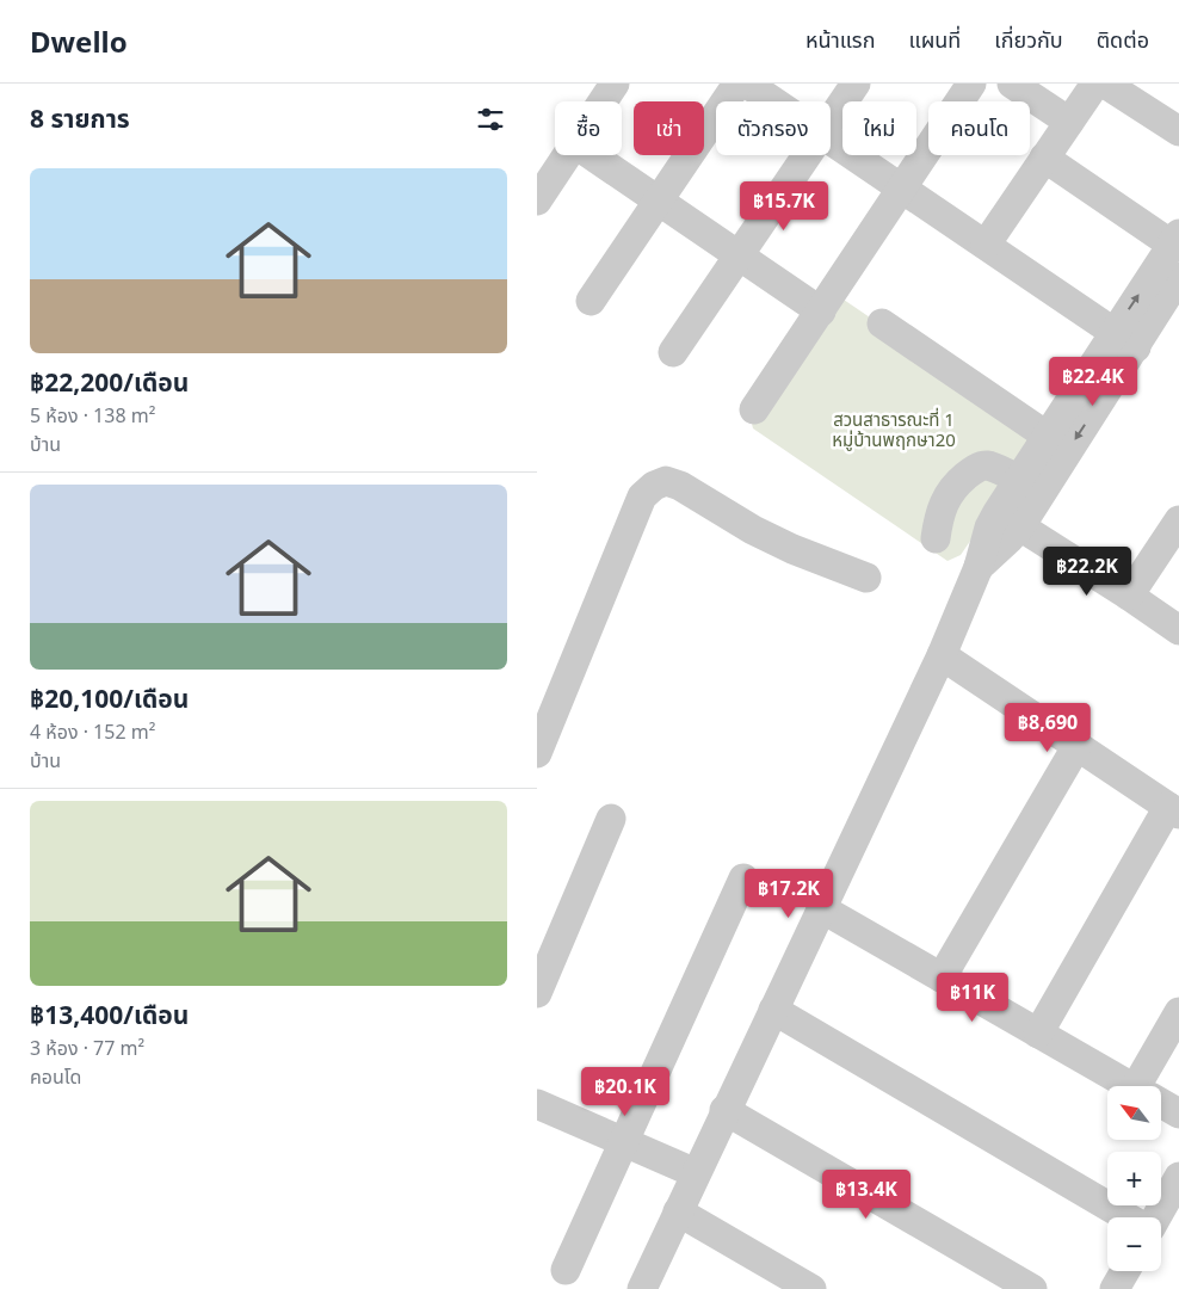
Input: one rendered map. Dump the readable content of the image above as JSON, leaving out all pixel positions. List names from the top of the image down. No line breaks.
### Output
{"parks":["สวนสาธารณะที่ 1 หมู่บ้านพฤกษา20"],"north":"top left","page":{"header":"Dwello","nav":["หน้าแรก","แผนที่","เกี่ยวกับ","ติดต่อ"],"heading":"8 รายการ","chip":["ซื้อ","เช่า","ตัวกรอง","ใหม่","คอนโด"],"list":[{"name":"฿22,200/เดือน","note":"5 ห้อง · 138 m² · บ้าน"},{"name":"฿20,100/เดือน","note":"4 ห้อง · 152 m² · บ้าน"},{"name":"฿13,400/เดือน","note":"3 ห้อง · 77 m² · คอนโด"}],"price":["฿15.7K","฿22.4K","฿22.2K","฿8,690","฿17.2K","฿11K","฿20.1K","฿13.4K"],"map_buttons":["+","−"]}}
